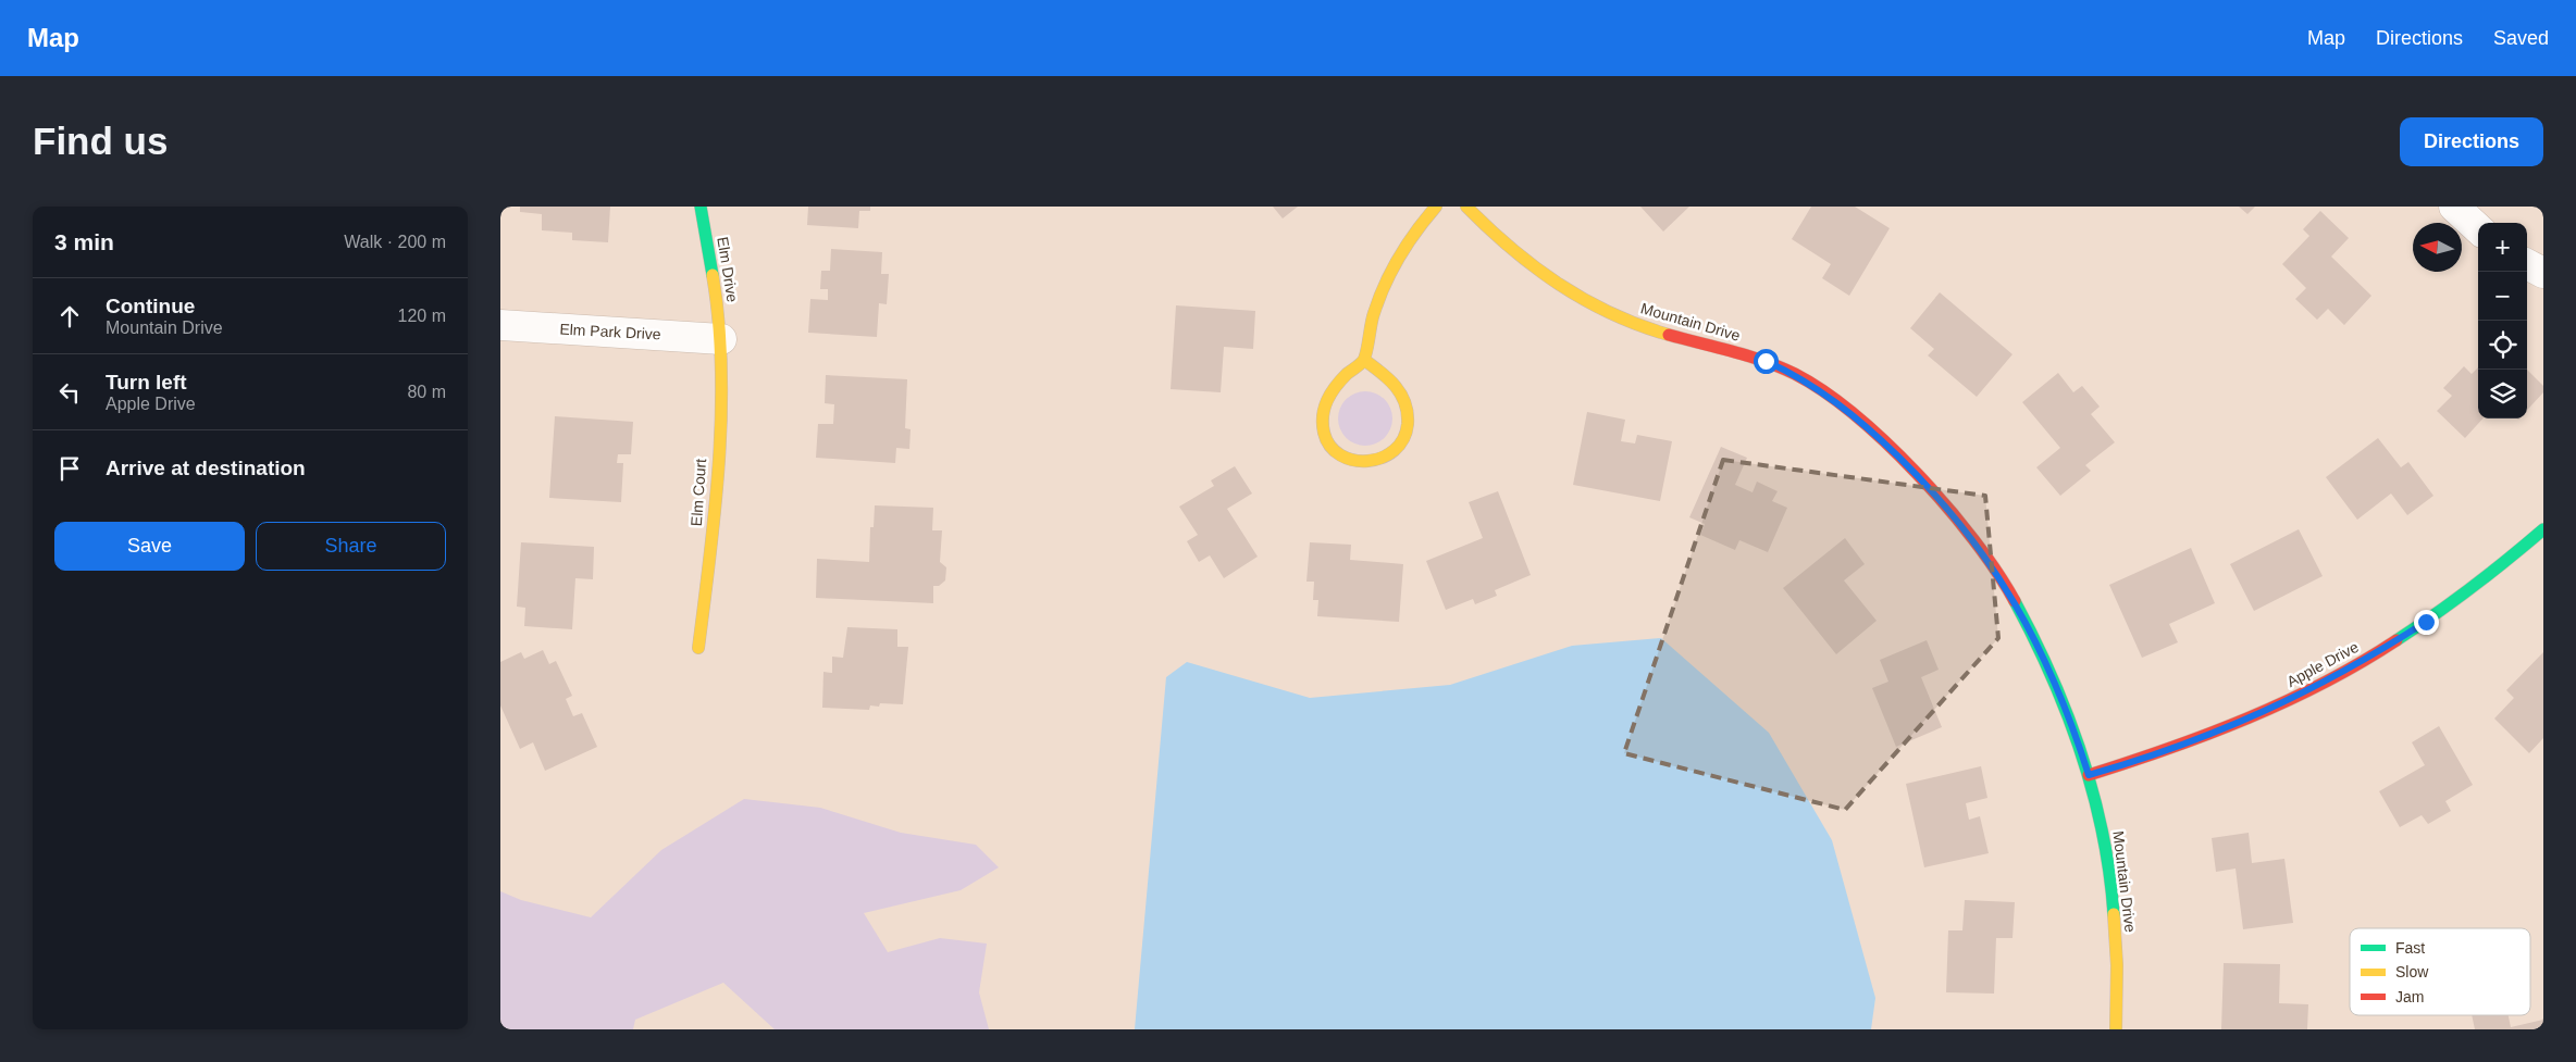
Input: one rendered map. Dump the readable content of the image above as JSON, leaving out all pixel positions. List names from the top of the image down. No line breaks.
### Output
{"streets":{"street":["Elm Drive","Mountain Drive","Elm Park Drive","Elm Court","Apple Drive"]},"crossings":[["Elm Drive","Elm Park Drive"],["Elm Drive","Elm Court"],["Mountain Drive","Apple Drive"],["Elm Park Drive","Elm Court"]],"legend":["Fast","Slow","Jam"],"north":"left","page":{"header":"Map","nav":["Map","Directions","Saved"],"buttons":["Directions",["Save","Share"]],"title":"Find us","heading":["3 min","Walk · 200 m"],"map_buttons":["+","−"],"list":[["Continue","Mountain Drive","120 m"],["Turn left","Apple Drive","80 m"],"Arrive at destination"]}}
